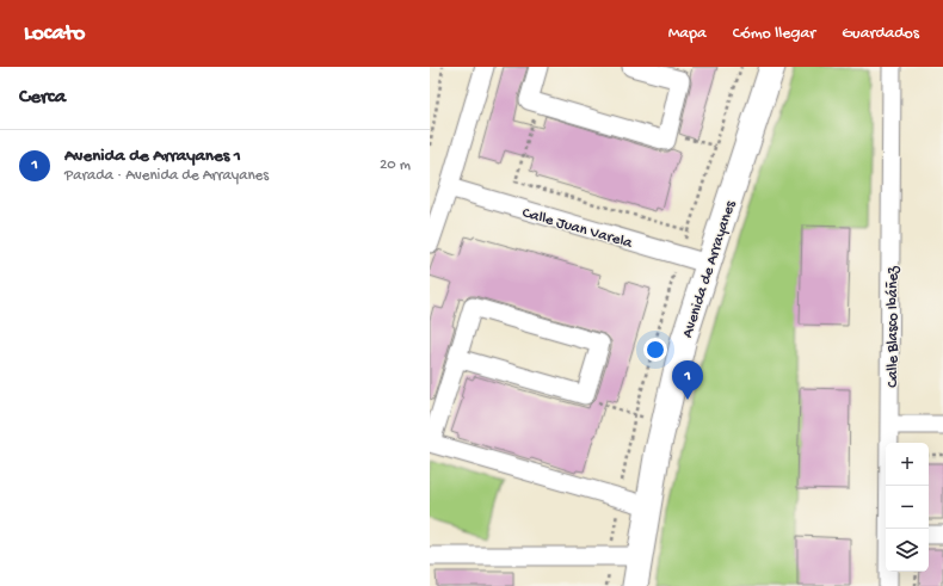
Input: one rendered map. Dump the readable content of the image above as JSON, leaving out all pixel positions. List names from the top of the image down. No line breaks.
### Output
{"streets":{"street":["Calle Juan Varela","Avenida de Arrayanes","Calle Blasco Ibáñez"]},"crossings":[["Calle Juan Varela","Avenida de Arrayanes"]],"page":{"header":"Locato","nav":["Mapa","Cómo llegar","Guardados"],"heading":"Cerca","list":[{"mark":"1","name":"Avenida de Arrayanes 1","note":"Parada · Avenida de Arrayanes","value":"20 m"}],"pins":"1","map_buttons":["+","−"]}}
